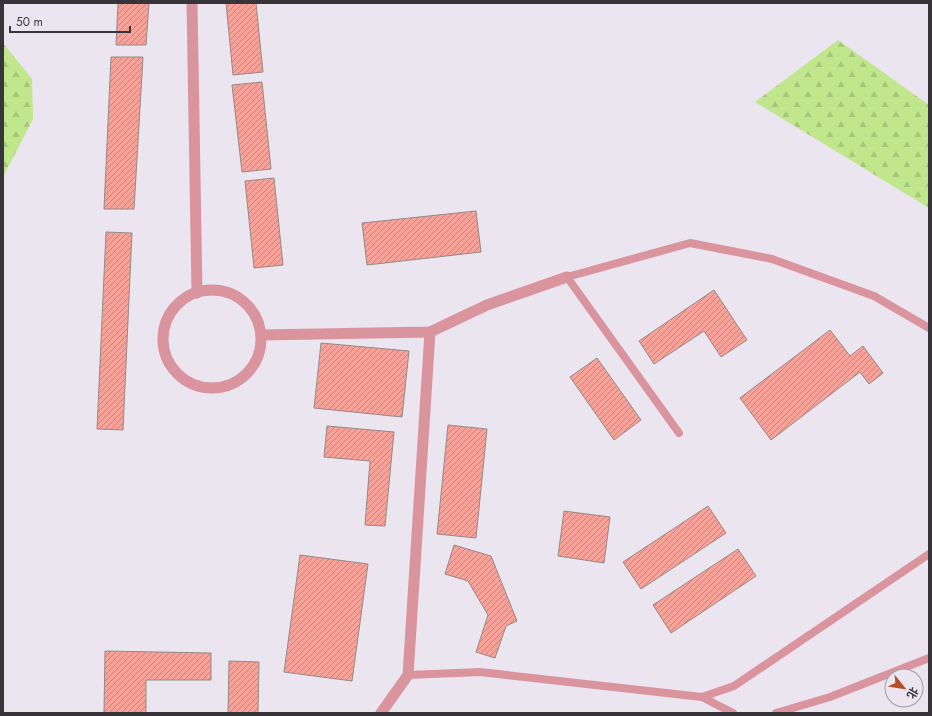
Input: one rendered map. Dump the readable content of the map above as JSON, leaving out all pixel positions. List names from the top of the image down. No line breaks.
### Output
{"scale_bar":"50 m","north":"bottom right"}
